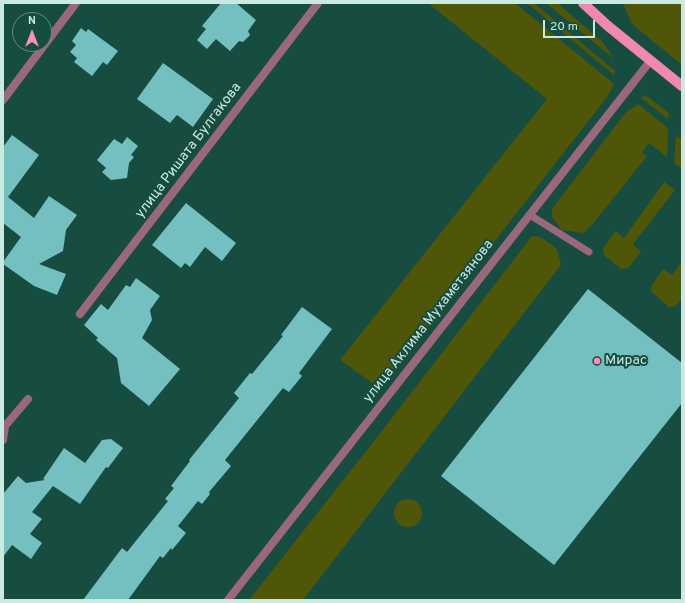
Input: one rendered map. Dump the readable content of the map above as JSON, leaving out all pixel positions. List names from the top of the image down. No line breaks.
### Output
{"streets":{"street":["улица Ришата Булгакова","улица Аклима Мухаметзянова"]},"places":["Мирас"],"scale_bar":"20 m","north":"top"}
